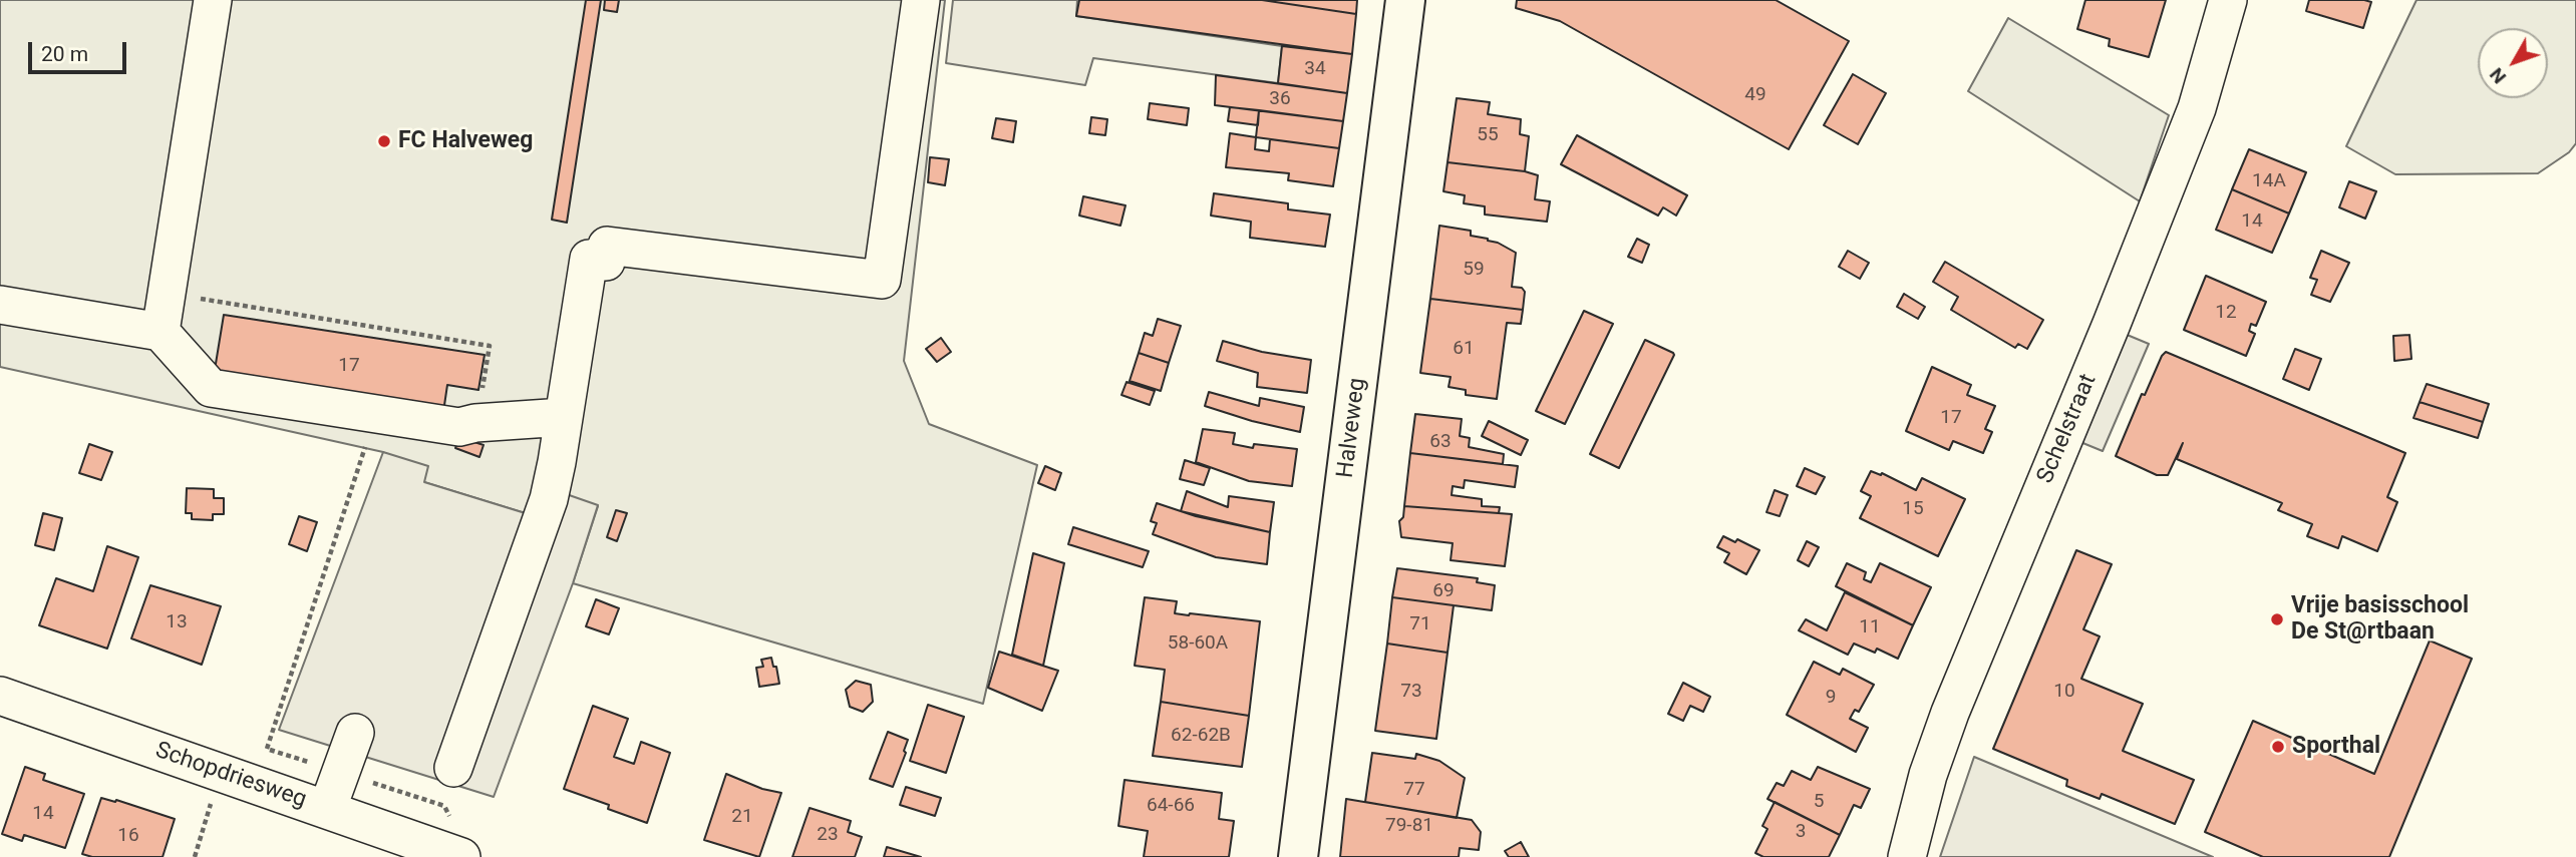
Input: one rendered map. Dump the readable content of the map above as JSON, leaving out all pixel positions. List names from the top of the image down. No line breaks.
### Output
{"streets":{"main road":["Halveweg"],"street":["Schelstraat","Schopdriesweg"]},"places":["FC Halveweg","Vrije basisschool De St@rtbaan","Sporthal"],"house_numbers":["34","49","36","55","14A","14","59","12","61","17","17","63","15","69","13","71","11","58-60A","73","10","9","62-62B","77","5","64-66","14","21","79-81","3","23","16"],"scale_bar":"20 m","north":"bottom left"}
